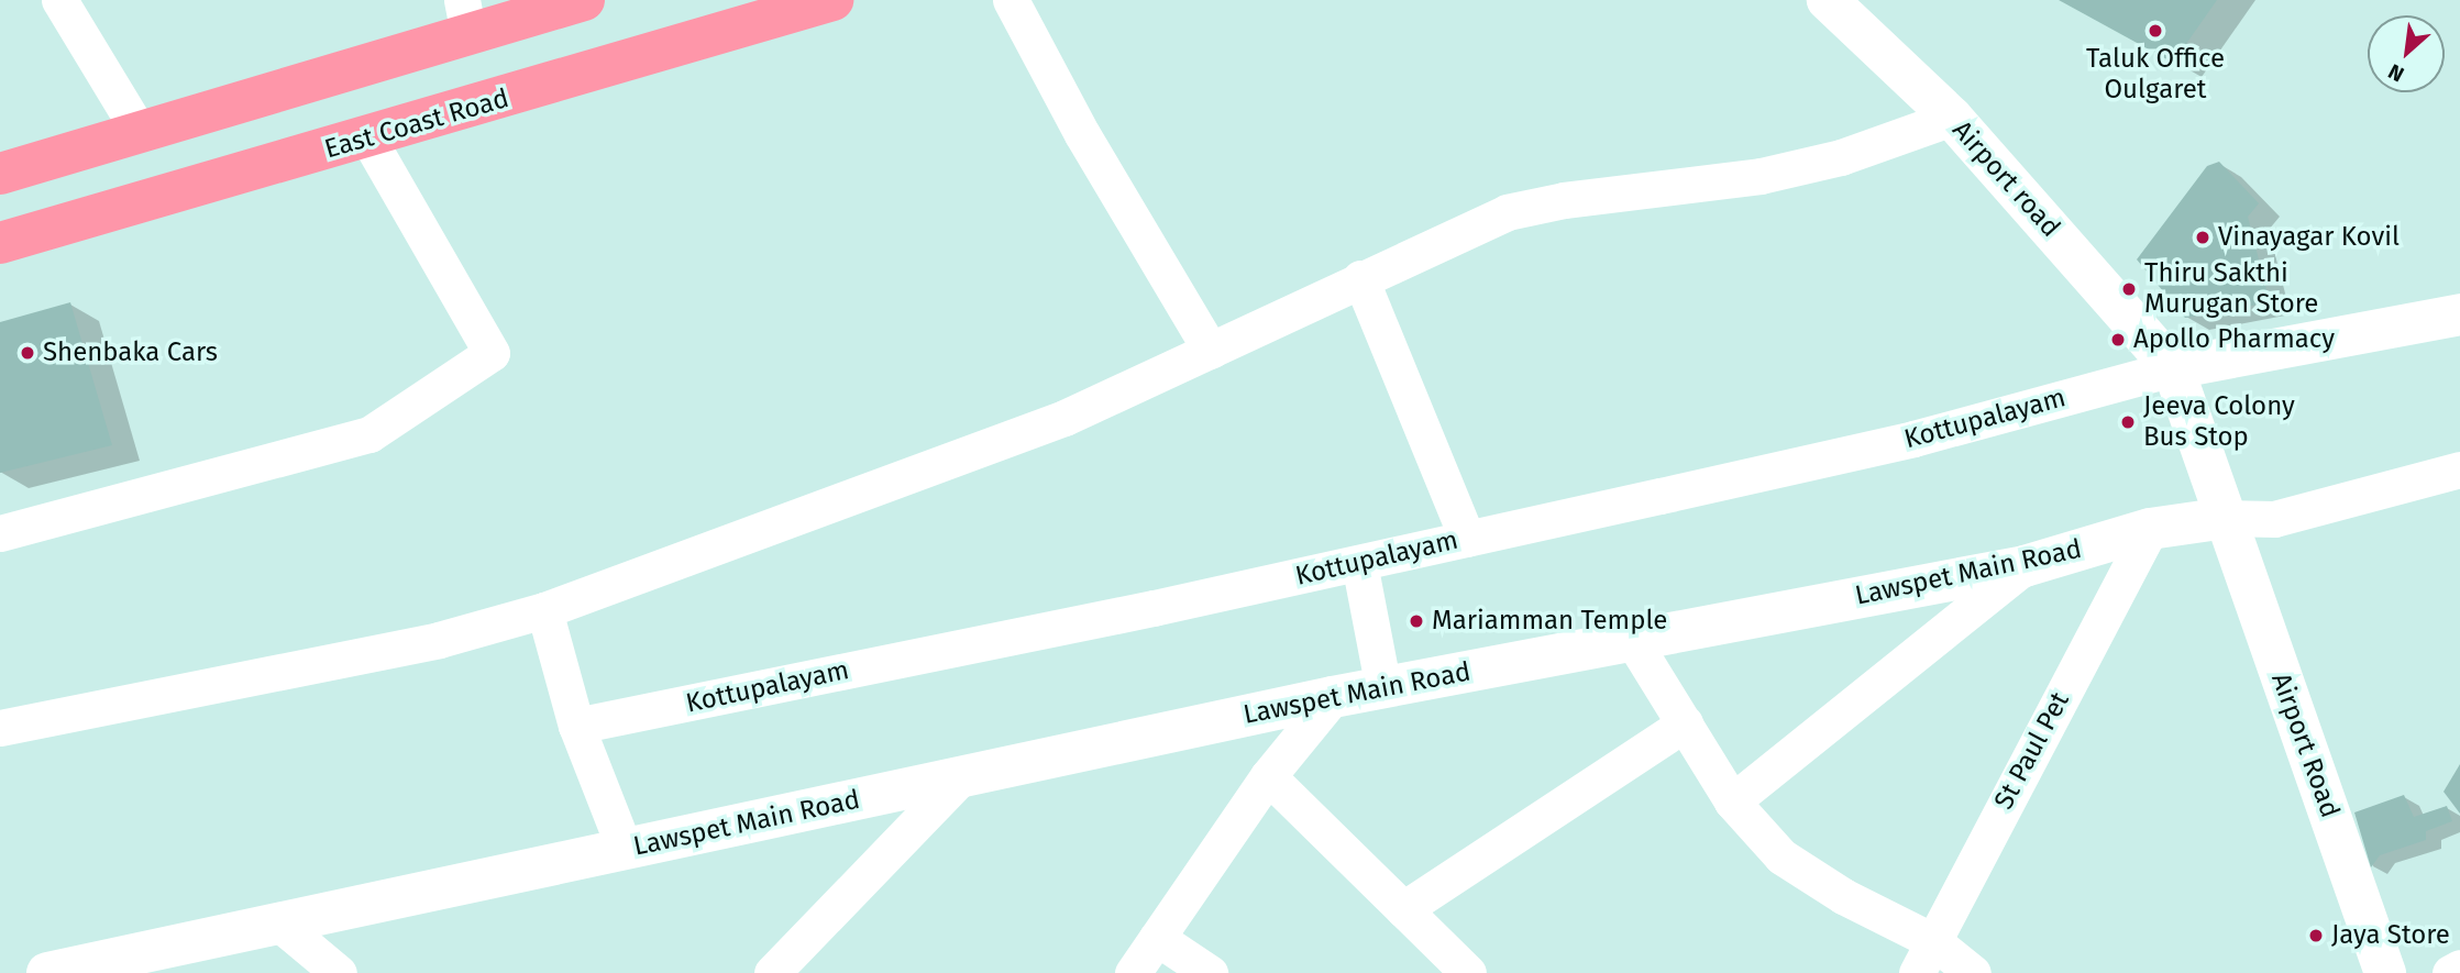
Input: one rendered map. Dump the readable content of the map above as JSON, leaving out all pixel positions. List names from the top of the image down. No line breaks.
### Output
{"streets":{"highway":["East Coast Road"],"street":["Airport road","Kottupalayam","Lawspet Main Road","Airport Road","St Paul Pet"]},"crossings":[["Airport road","Kottupalayam"],["Lawspet Main Road","Airport Road"],["Lawspet Main Road","St Paul Pet"]],"places":["Taluk Office Oulgaret","Vinayagar Kovil","Thiru Sakthi Murugan Store","Apollo Pharmacy","Shenbaka Cars","Jeeva Colony Bus Stop","Mariamman Temple","Jaya Store"],"north":"bottom left"}
